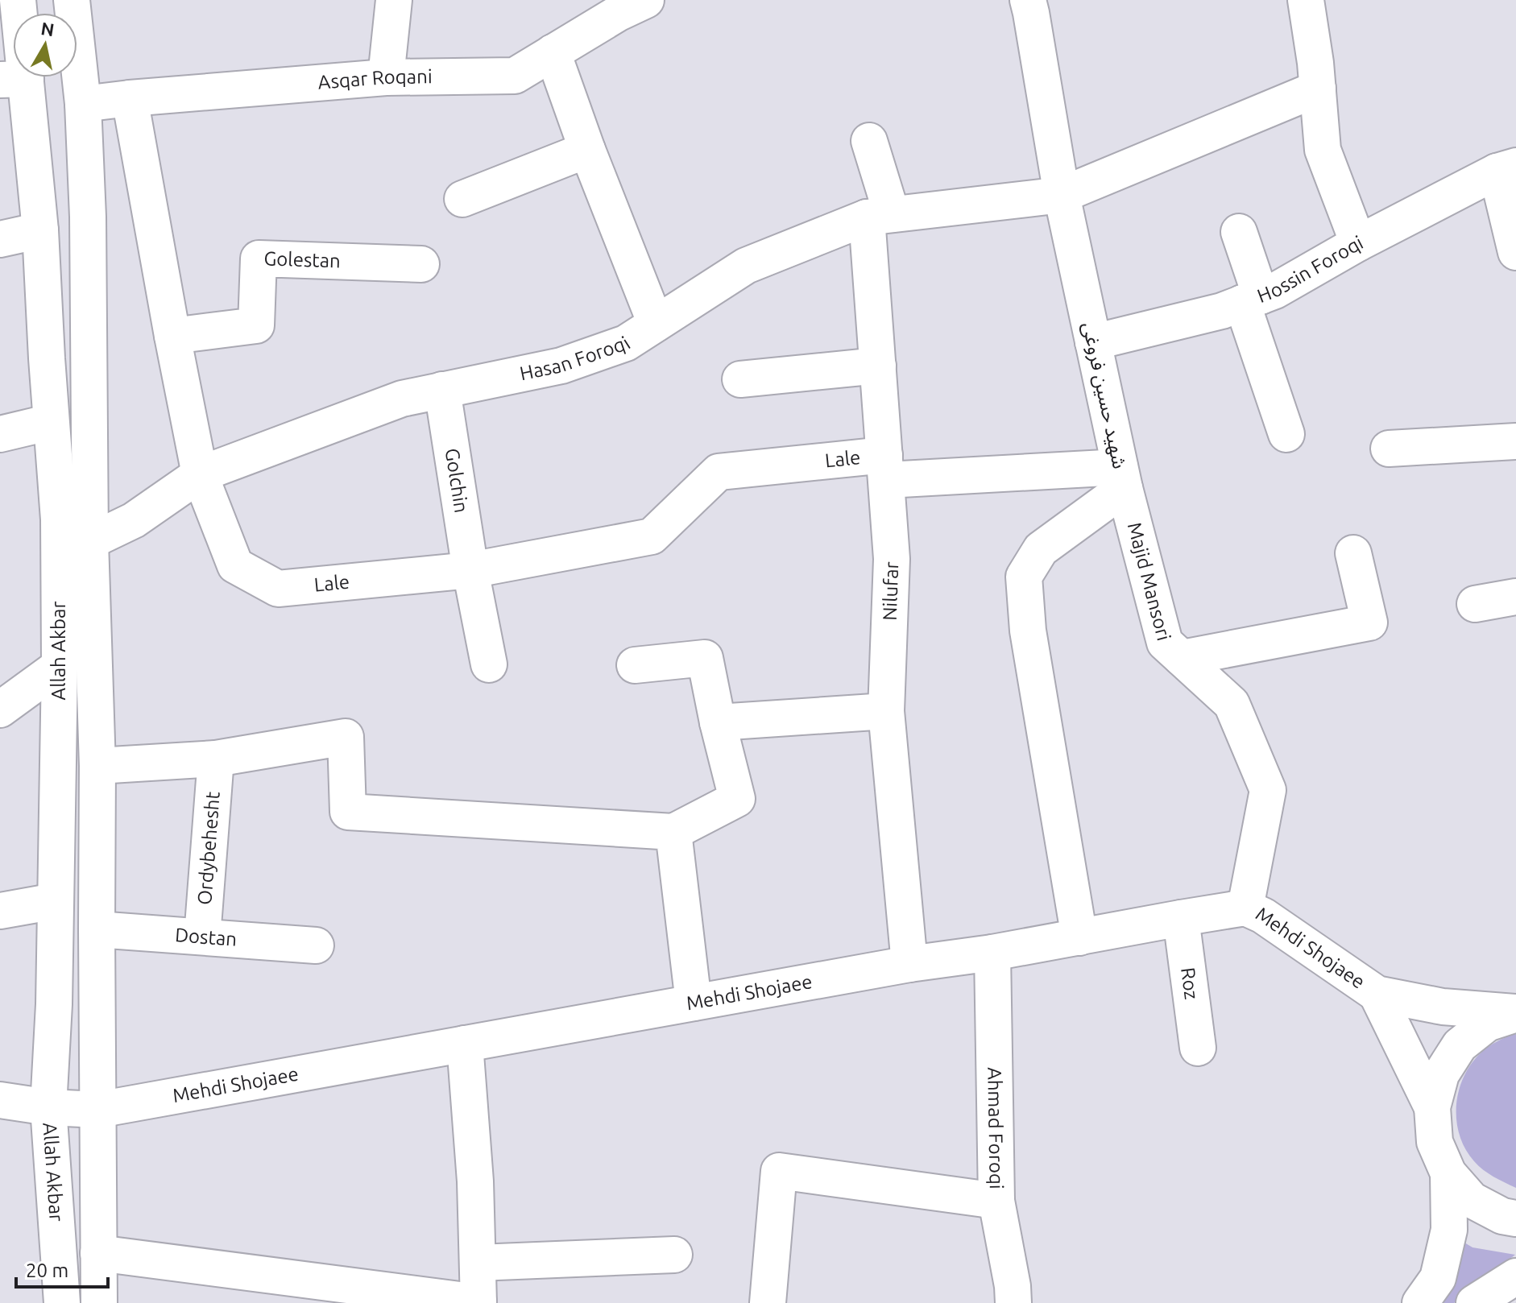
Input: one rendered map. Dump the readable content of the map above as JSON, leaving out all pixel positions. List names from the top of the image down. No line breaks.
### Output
{"streets":{"street":["Asqar Roqani","Golestan","Hossin Foroqi","Hasan Foroqi","شهید حسین فروغی","Lale","Golchin","Majid Mansori","Nilufar","Allah Akbar","Ordybehesht","Dostan","Mehdi Shojaee","Roz","Ahmad Foroqi"]},"crossings":[["Asqar Roqani","Lale"],["Asqar Roqani","Allah Akbar"],["Golestan","Lale"],["Hossin Foroqi","شهید حسین فروغی"],["Hasan Foroqi","شهید حسین فروغی"],["Hasan Foroqi","Lale"],["Hasan Foroqi","Golchin"],["Hasan Foroqi","Nilufar"],["Hasan Foroqi","Allah Akbar"],["شهید حسین فروغی","Lale"],["شهید حسین فروغی","Majid Mansori"],["شهید حسین فروغی","Mehdi Shojaee"],["Lale","Golchin"],["Lale","Majid Mansori"],["Lale","Nilufar"],["Majid Mansori","Mehdi Shojaee"],["Nilufar","Mehdi Shojaee"],["Allah Akbar","Dostan"],["Allah Akbar","Mehdi Shojaee"],["Ordybehesht","Dostan"],["Mehdi Shojaee","Roz"],["Mehdi Shojaee","Ahmad Foroqi"]],"scale_bar":"20 m","north":"top"}
